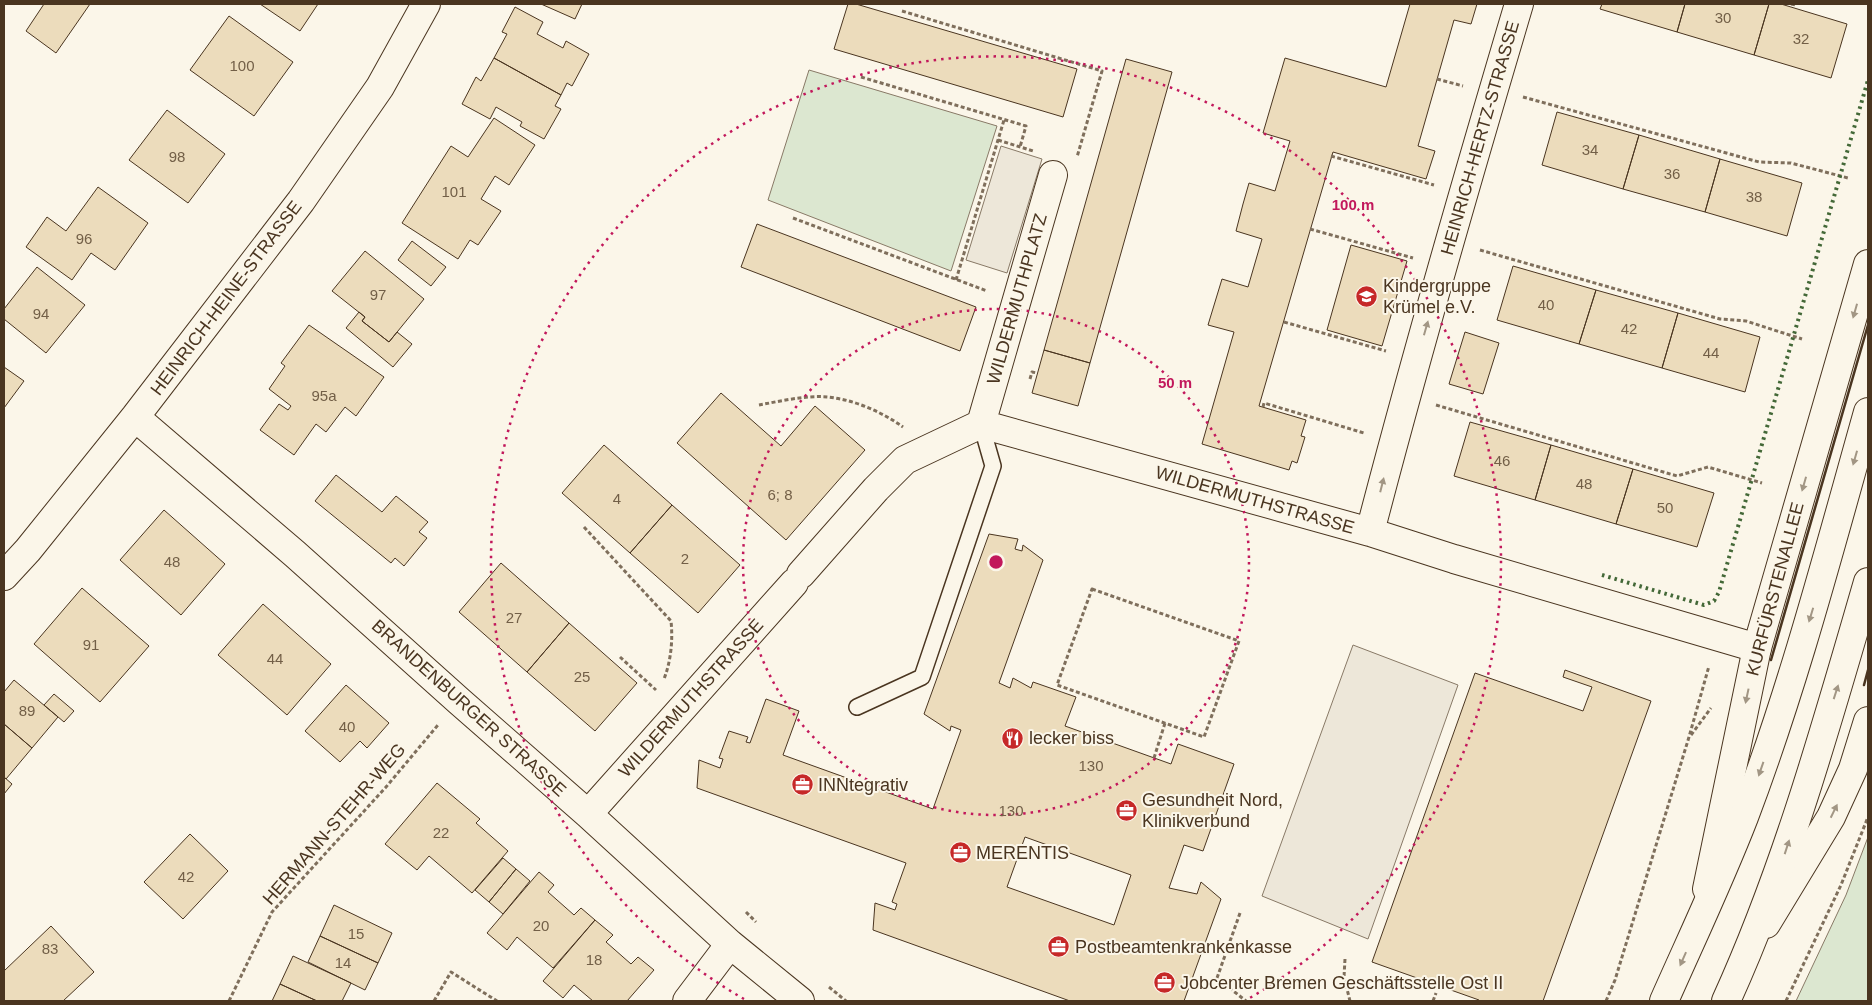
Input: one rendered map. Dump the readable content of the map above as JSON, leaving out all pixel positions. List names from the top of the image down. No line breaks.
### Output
{"streets":{"street":["HEINRICH-HERTZ-STRASSE","HEINRICH-HEINE-STRASSE","WILDERMUTHPLATZ","WILDERMUTHSTRASSE","KURFÜRSTENALLEE","BRANDENBURGER STRASSE"],"path":["HERMANN-STEHR-WEG"]},"crossings":[["HEINRICH-HERTZ-STRASSE","WILDERMUTHSTRASSE"],["HEINRICH-HEINE-STRASSE","BRANDENBURGER STRASSE"],["WILDERMUTHPLATZ","WILDERMUTHSTRASSE"],["WILDERMUTHSTRASSE","KURFÜRSTENALLEE"],["WILDERMUTHSTRASSE","BRANDENBURGER STRASSE"],["BRANDENBURGER STRASSE","HERMANN-STEHR-WEG"]],"one_way":["HEINRICH-HERTZ-STRASSE"],"places":{"school or university":["Kindergruppe Krümel e.V."],"restaurant":["lecker biss"],"office":["INNtegrativ","Gesundheit Nord, Klinikverbund","MERENTIS","Postbeamtenkrankenkasse","Jobcenter Bremen Geschäftsstelle Ost II"]},"house_numbers":["30","32","100","34","98","36","101","38","96","97","40","94","42","44","95a","46","48","6; 8","4","50","2","48","27","91","44","25","89","40","130","130","22","42","20","15","83","18","14"],"rings":["100 m","50 m"]}
